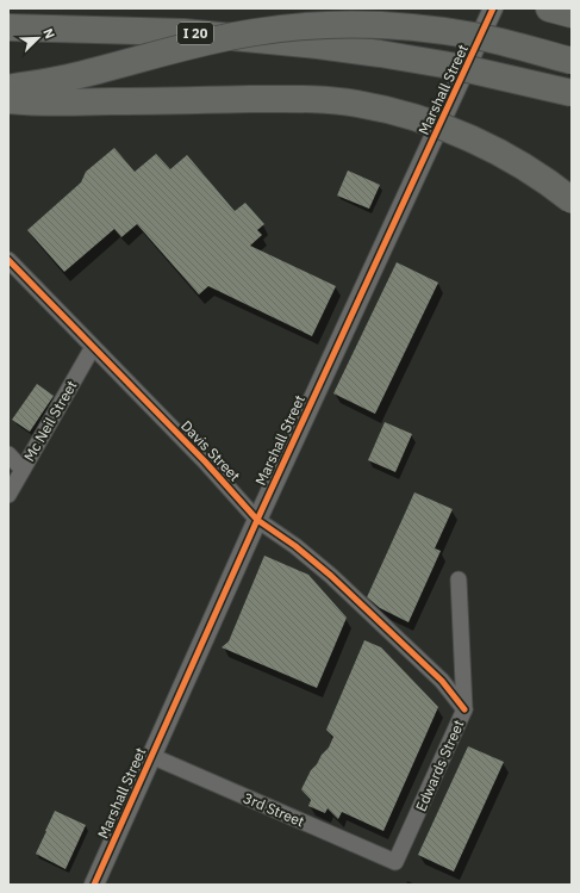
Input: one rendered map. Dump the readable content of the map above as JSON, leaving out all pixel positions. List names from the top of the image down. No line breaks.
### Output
{"streets":{"highway":["I 20"],"street":["Marshall Street","Mc Neil Street","Davis Street","Edwards Street","3rd Street"]},"crossings":[["Marshall Street","Davis Street"],["Marshall Street","3rd Street"],["Mc Neil Street","Davis Street"],["Davis Street","Edwards Street"],["Edwards Street","3rd Street"]],"north":"top right"}
